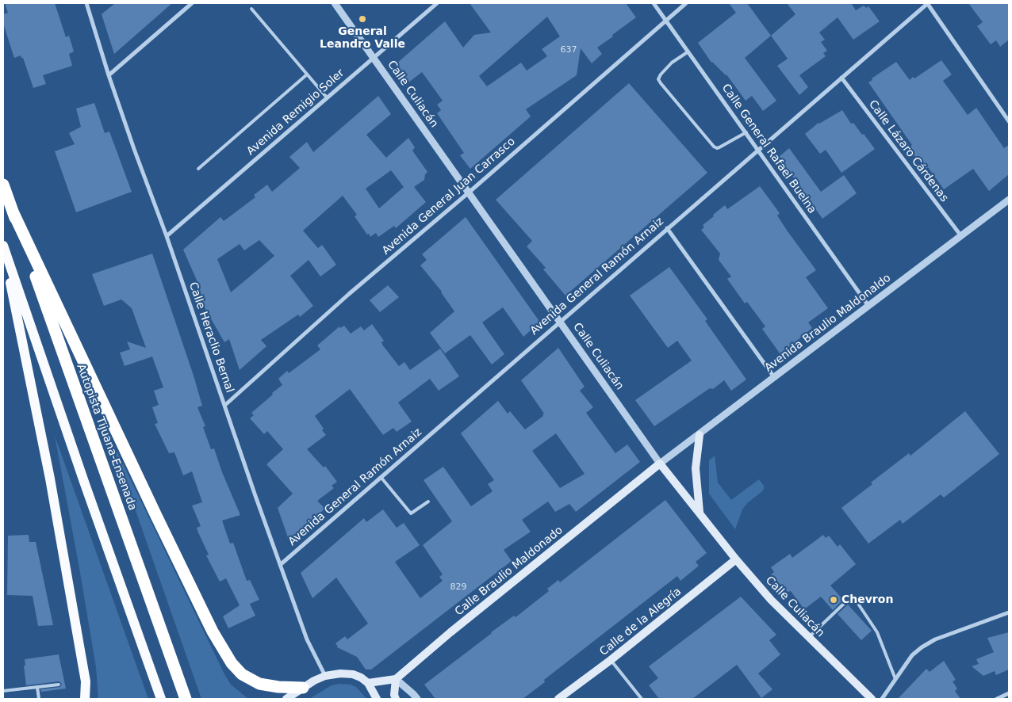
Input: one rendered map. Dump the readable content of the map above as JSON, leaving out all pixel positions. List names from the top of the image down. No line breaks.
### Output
{"streets":{"highway":["Autopista Tijuana-Ensenada"],"main road":["Calle Culiacán","Calle Braulio Maldonado","Calle de la Alegría"],"street":["Avenida Remigio Soler","Calle General Rafael Buelna","Calle Lázaro Cárdenas","Avenida General Juan Carrasco","Avenida General Ramón Arnaiz","Avenida Braulio Maldonaldo","Calle Heraclio Bernal"]},"crossings":[["Calle Culiacán","Avenida Remigio Soler"],["Calle Culiacán","Avenida General Juan Carrasco"],["Calle Culiacán","Avenida General Ramón Arnaiz"],["Calle Culiacán","Avenida Braulio Maldonaldo"],["Calle Culiacán","Calle Braulio Maldonado"],["Calle Culiacán","Calle de la Alegría"],["Avenida Remigio Soler","Calle Heraclio Bernal"],["Calle General Rafael Buelna","Avenida General Juan Carrasco"],["Calle General Rafael Buelna","Avenida General Ramón Arnaiz"],["Calle General Rafael Buelna","Avenida Braulio Maldonaldo"],["Calle Lázaro Cárdenas","Avenida General Ramón Arnaiz"],["Calle Lázaro Cárdenas","Avenida Braulio Maldonaldo"],["Avenida General Juan Carrasco","Calle Heraclio Bernal"],["Avenida General Ramón Arnaiz","Calle Heraclio Bernal"],["Avenida Braulio Maldonaldo","Calle Braulio Maldonado"]],"places":["General Leandro Valle","Chevron"],"house_numbers":["637","829"]}
